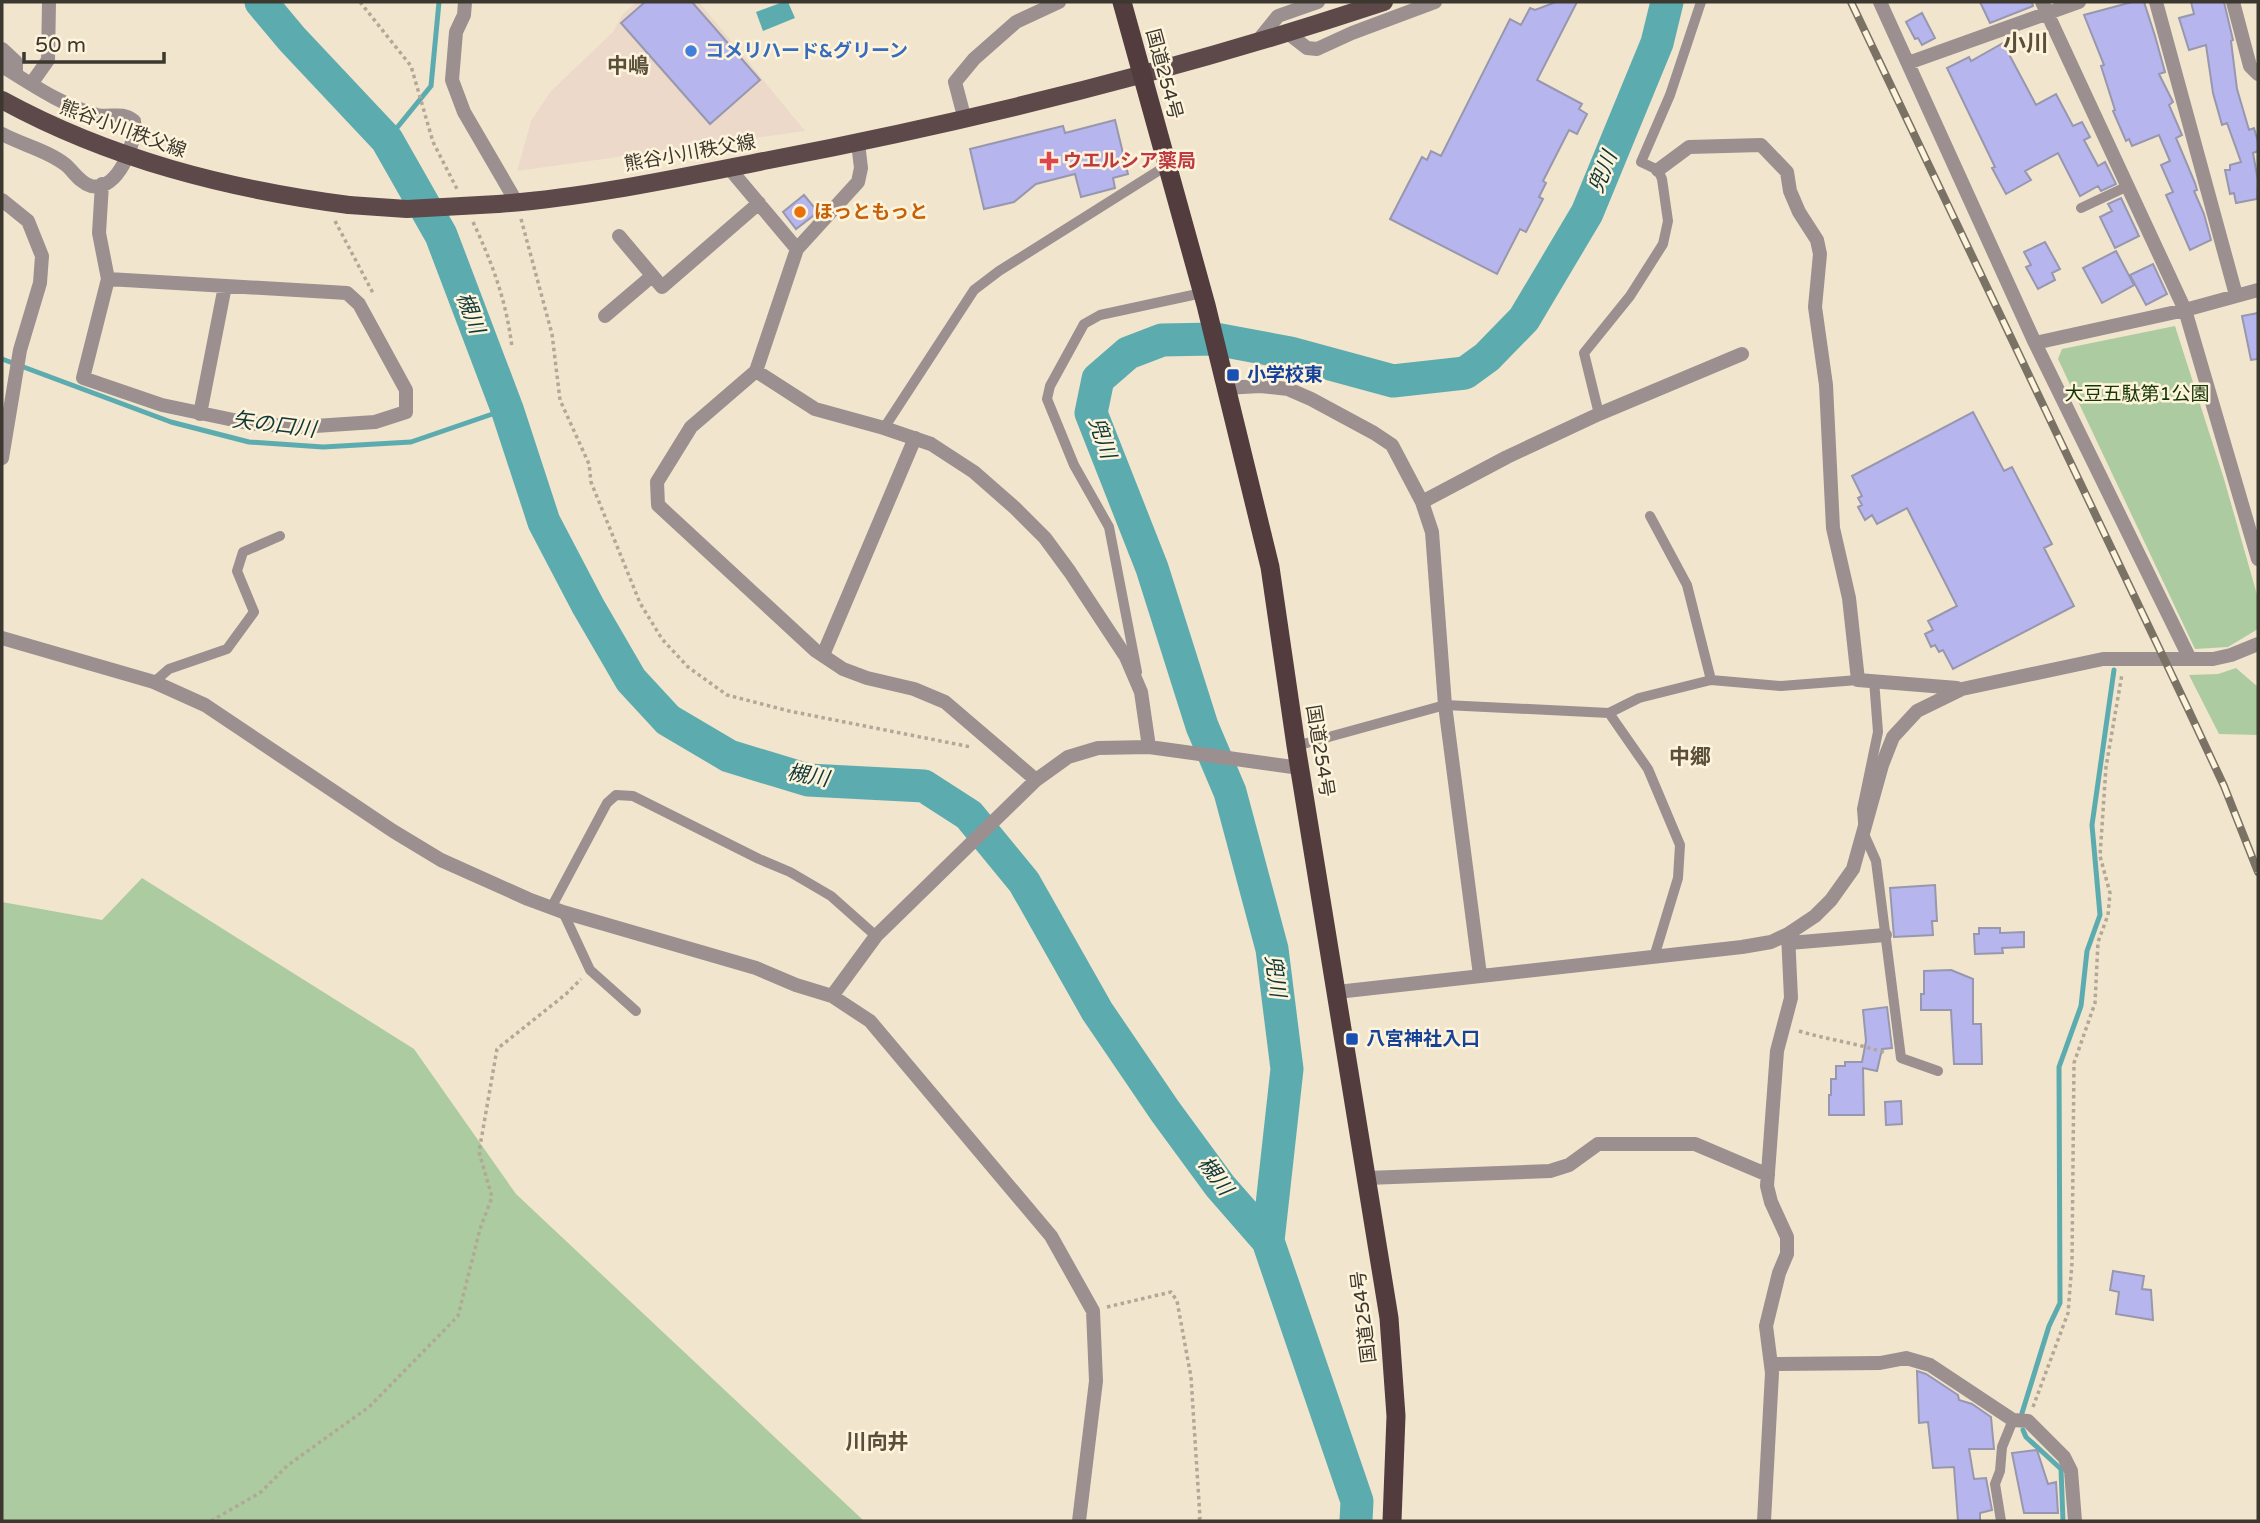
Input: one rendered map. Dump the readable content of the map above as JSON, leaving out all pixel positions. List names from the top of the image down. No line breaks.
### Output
{"streets":{"highway":["国道254号"],"main road":["熊谷小川秩父線"]},"crossings":[["国道254号","熊谷小川秩父線"]],"districts":["小川","中嶋","中郷","川向井"],"water":["兜川","槻川","矢の口川"],"parks":["大豆五駄第1公園"],"places":{"other":["コメリハード&グリーン","ほっともっと"],"health":["ウエルシア薬局"],"transit":["小学校東","八宮神社入口"]},"scale_bar":"50 m"}
